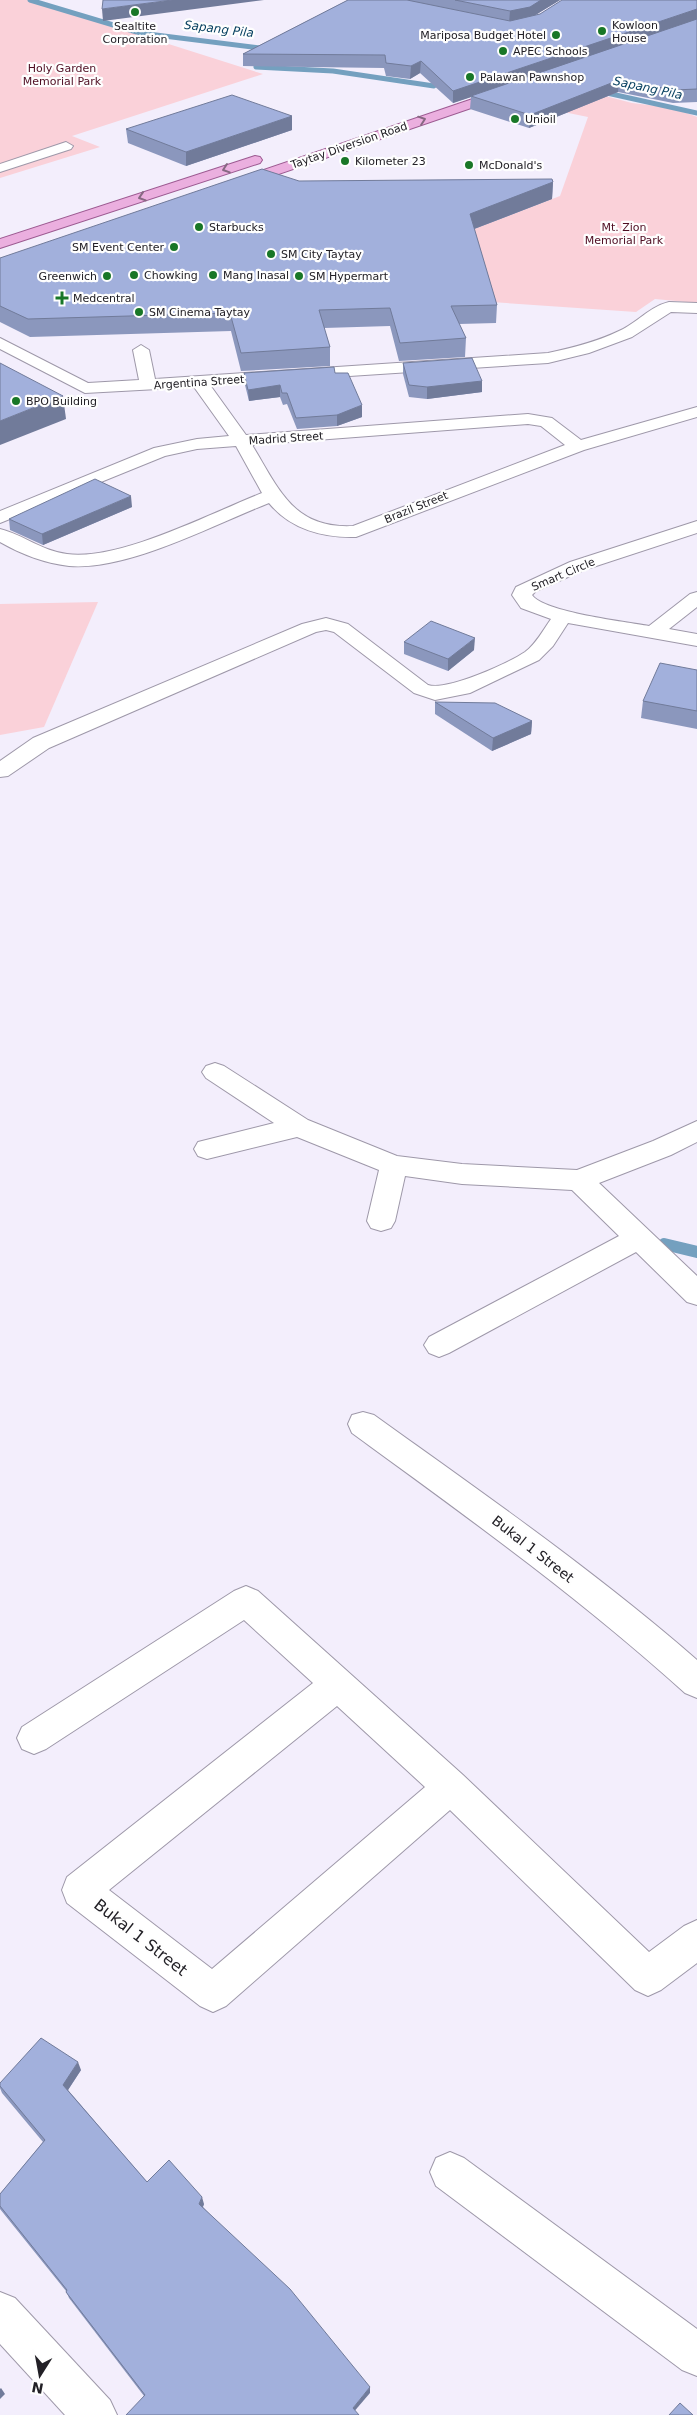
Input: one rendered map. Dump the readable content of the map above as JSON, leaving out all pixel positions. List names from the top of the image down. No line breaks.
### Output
{"streets":{"main road":["Taytay Diversion Road"],"street":["Argentina Street","Madrid Street","Brazil Street","Smart Circle","Bukal 1 Street"]},"crossings":[["Argentina Street","Brazil Street"],["Madrid Street","Brazil Street"]],"one_way":["Taytay Diversion Road"],"water":["Sapang Pila"],"parks":["Holy Garden Memorial Park","Mt. Zion Memorial Park"],"places":{"other":["Sealtite Corporation","Kowloon House","Mariposa Budget Hotel","APEC Schools","Palawan Pawnshop","Unioil","Kilometer 23","McDonald's","Starbucks","SM Event Center","SM City Taytay","Chowking","Mang Inasal","Greenwich","SM Hypermart","SM Cinema Taytay","BPO Building"],"health":["Medcentral"]},"north":"bottom"}
